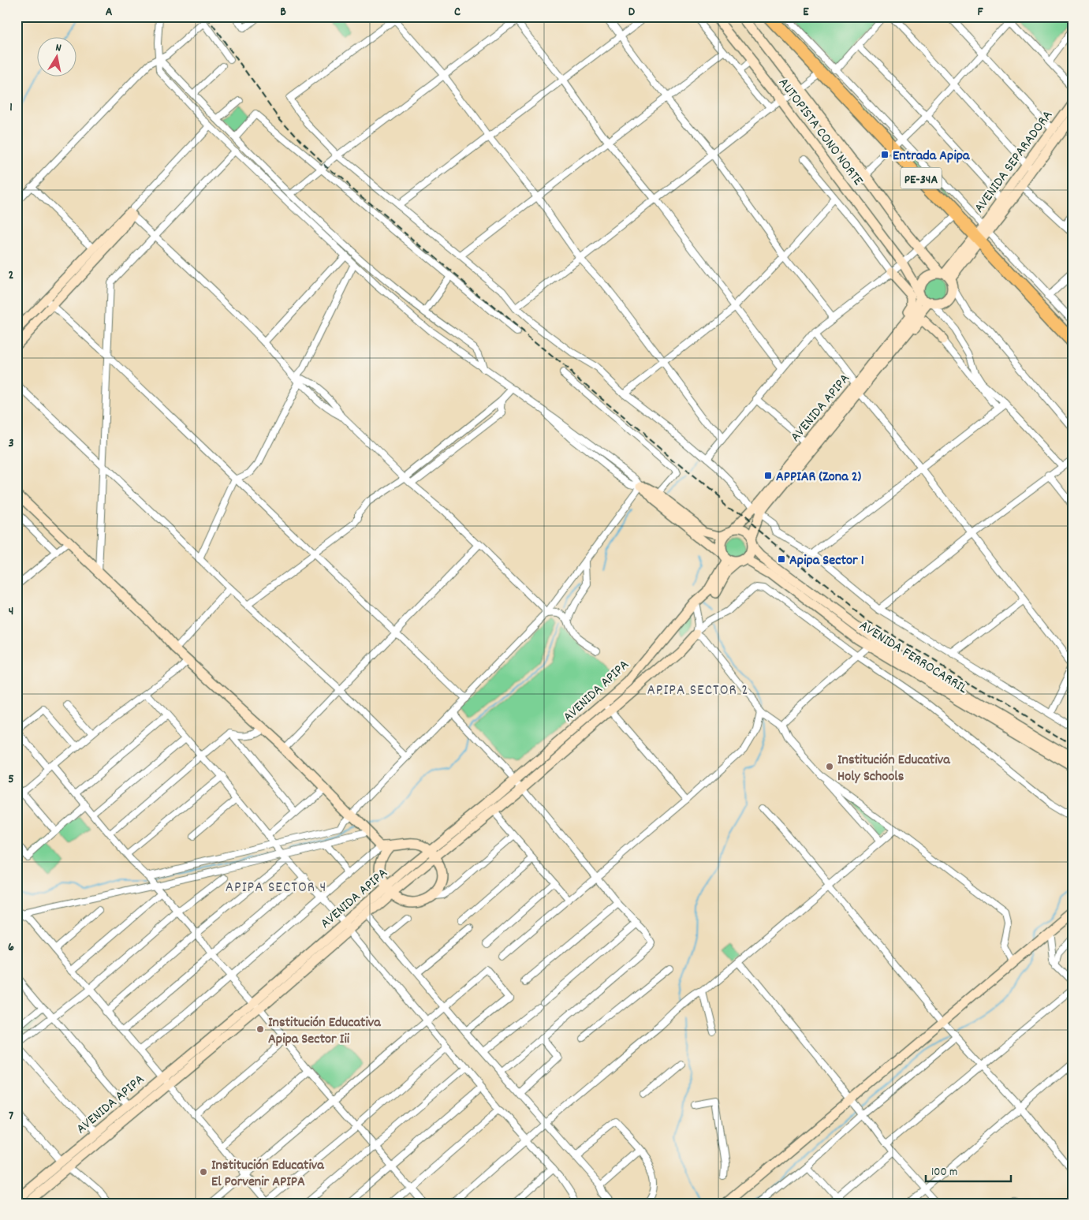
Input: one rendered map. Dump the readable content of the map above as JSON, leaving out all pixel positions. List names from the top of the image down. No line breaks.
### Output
{"streets":{"highway":["PE-34A"],"street":["AUTOPISTA CONO NORTE","AVENIDA SEPARADORA","AVENIDA APIPA","AVENIDA FERROCARRIL"]},"crossings":[["AUTOPISTA CONO NORTE","AVENIDA APIPA"],["AVENIDA SEPARADORA","PE-34A"],["AVENIDA APIPA","AVENIDA FERROCARRIL"]],"districts":["APIPA SECTOR 2","APIPA SECTOR 4"],"places":{"transit":["Entrada Apipa","APPIAR (Zona 2)","Apipa Sector 1"],"other":["Institución Educativa Holy Schools","Institución Educativa Apipa Sector Iii","Institución Educativa El Porvenir APIPA"]},"scale_bar":"100 m","north":"top","grid":{"columns":["A","B","C","D","E","F"],"rows":["1","2","3","4","5","6","7"]}}
